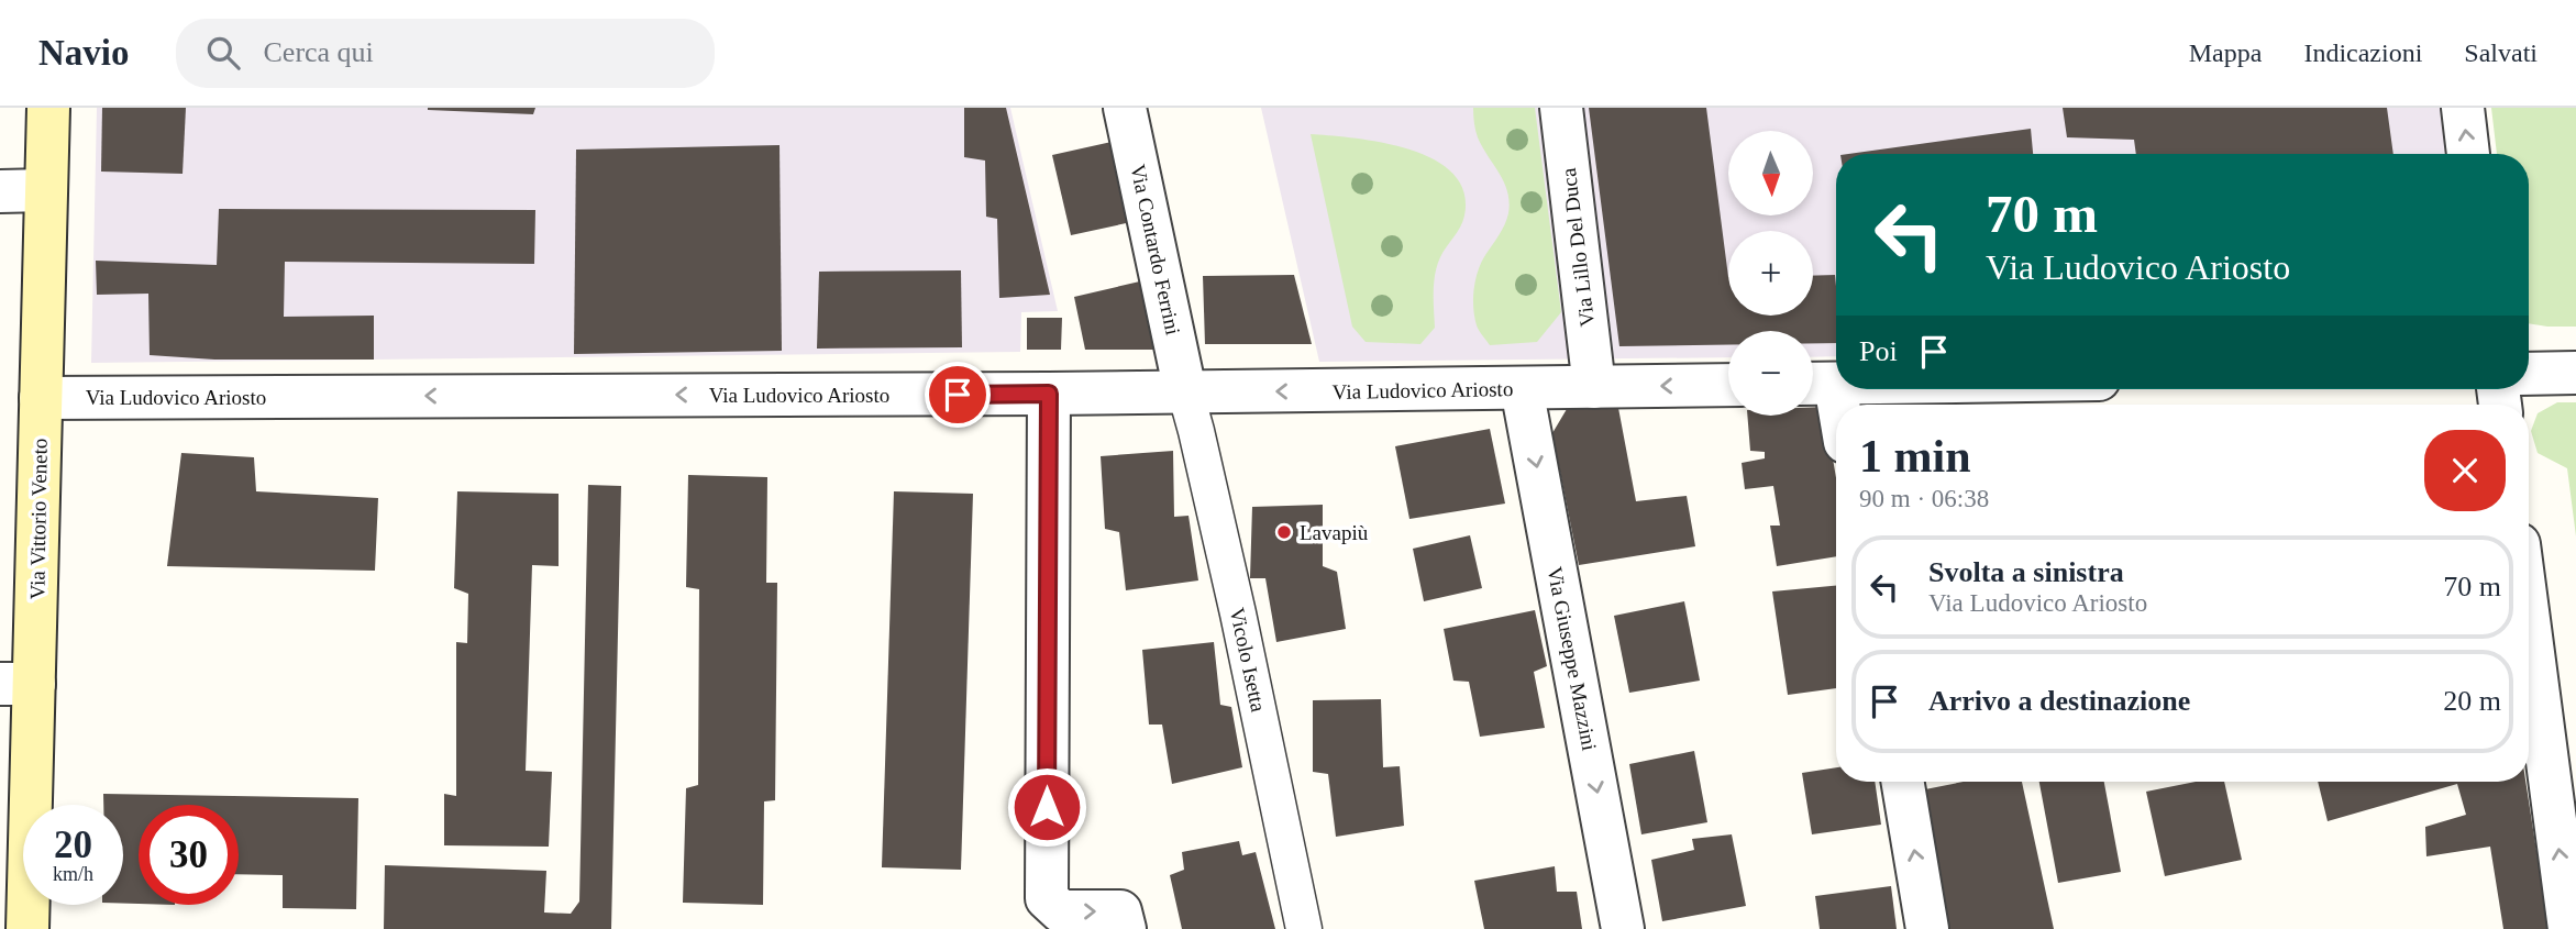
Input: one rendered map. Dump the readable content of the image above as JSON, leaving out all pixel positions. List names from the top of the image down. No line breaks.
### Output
{"streets":{"main road":["Via Vittorio Veneto"],"street":["Via Lillo Del Duca","Via Contardo Ferrini","Via Ludovico Ariosto","Via Giuseppe Mazzini","Vicolo Isetta"]},"crossings":[["Via Lillo Del Duca","Via Ludovico Ariosto"],["Via Contardo Ferrini","Via Ludovico Ariosto"],["Via Contardo Ferrini","Vicolo Isetta"],["Via Ludovico Ariosto","Via Vittorio Veneto"],["Via Ludovico Ariosto","Via Giuseppe Mazzini"],["Via Ludovico Ariosto","Vicolo Isetta"]],"one_way":["Via Ludovico Ariosto","Via Giuseppe Mazzini"],"places":["Lavapiù"],"north":"bottom","page":{"header":"Navio","search":"Cerca qui","nav":["Mappa","Indicazioni","Salvati"],"map_buttons":["+","−"],"turn":["70 m","Via Ludovico Ariosto"],"then":"Poi","heading":["1 min","90 m · 06:38"],"list":[{"name":"Svolta a sinistra","note":"Via Ludovico Ariosto","value":"70 m"},{"name":"Arrivo a destinazione","value":"20 m"}],"speed":"20 km/h","limit":"30"}}
